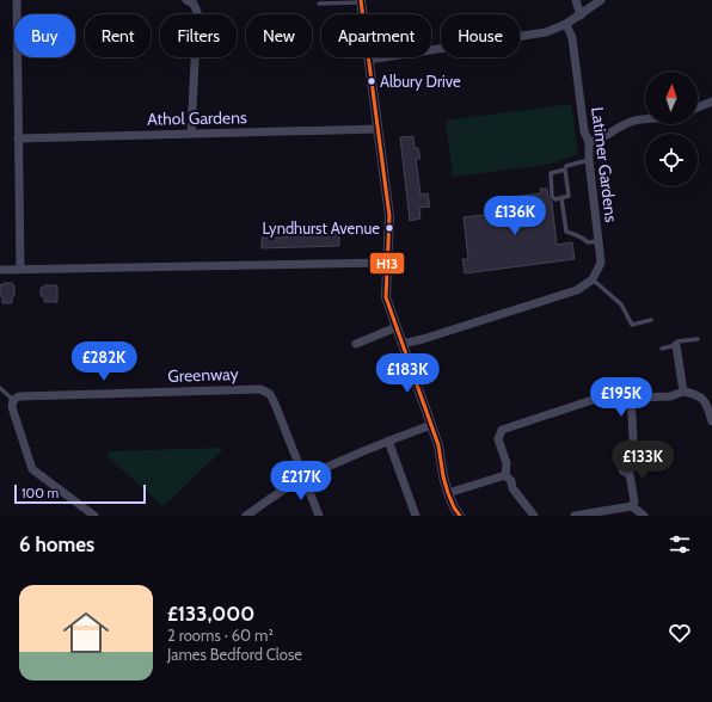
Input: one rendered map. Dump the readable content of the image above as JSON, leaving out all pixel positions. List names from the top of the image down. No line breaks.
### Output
{"streets":{"street":["Athol Gardens","Latimer Gardens","Greenway"]},"places":["Albury Drive","Lyndhurst Avenue"],"lines":["transit line H13"],"scale_bar":"100 m","north":"top","page":{"chip":["Buy","Rent","Filters","New","Apartment","House"],"price":["£136K","£282K","£183K","£195K","£133K","£217K"],"scale":"100 m","heading":"6 homes","list":[{"name":"£133,000","note":"2 rooms · 60 m² · James Bedford Close"}]}}
